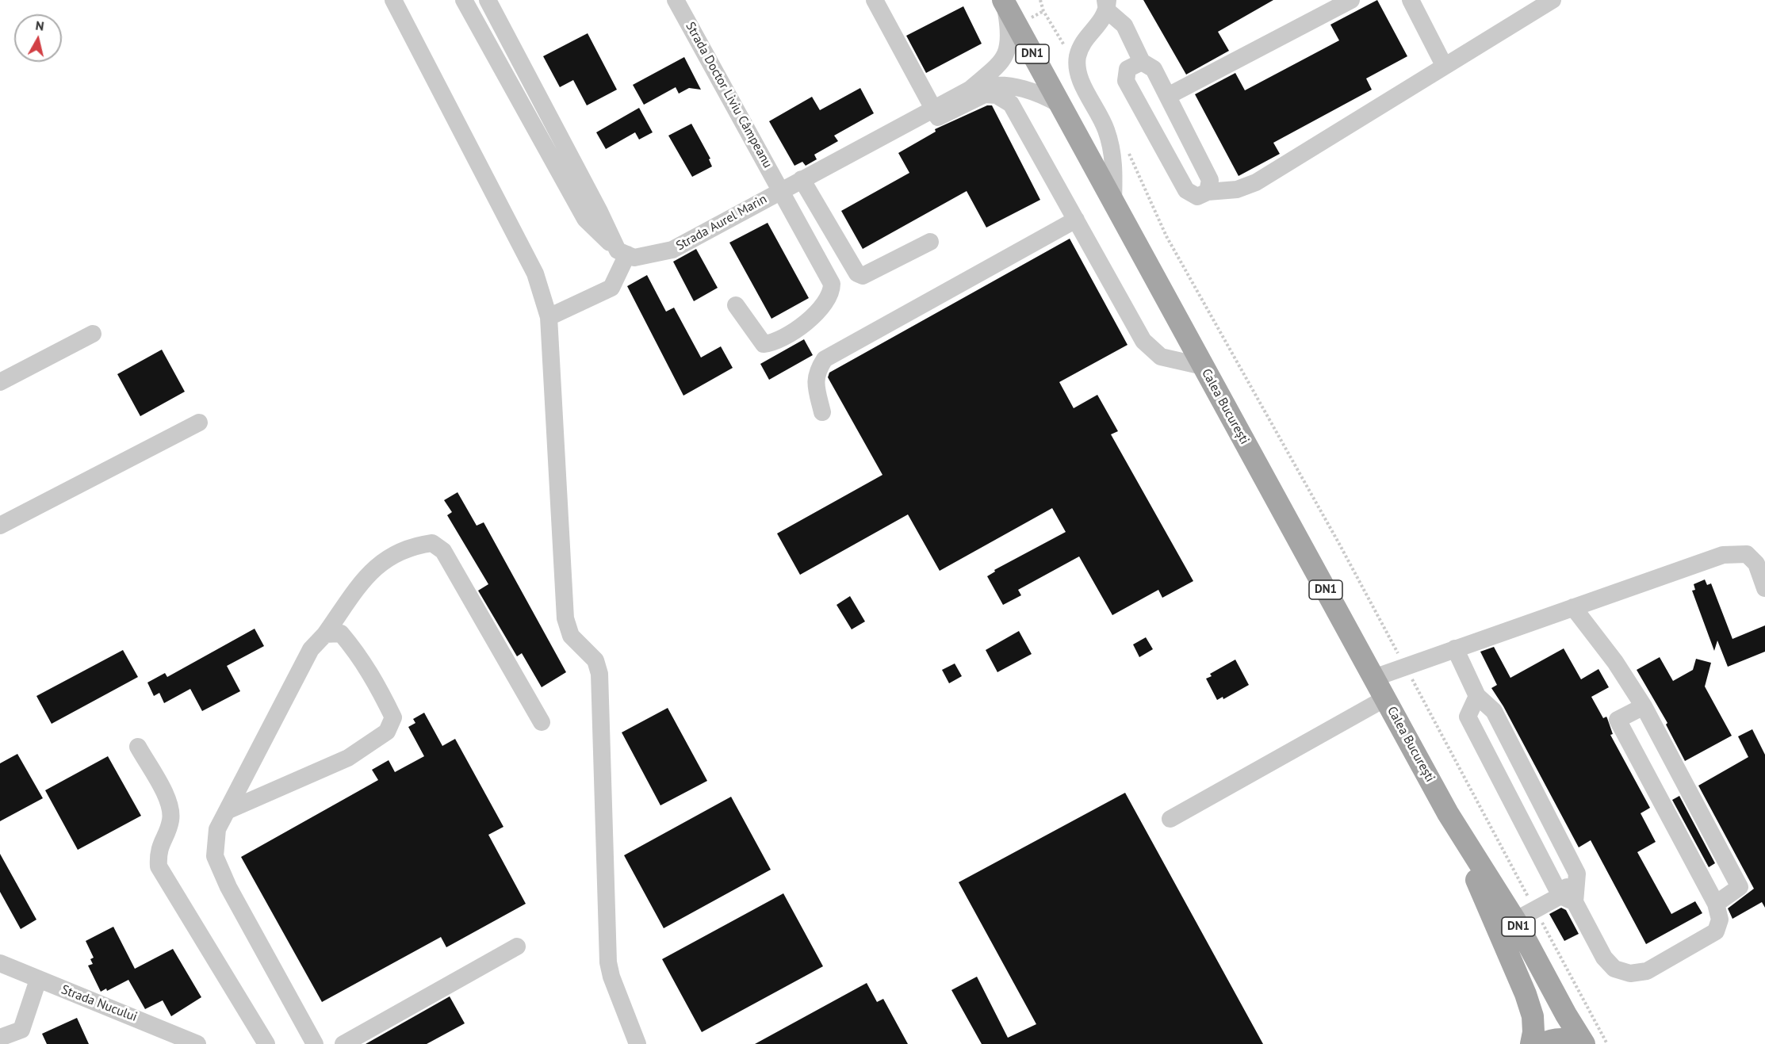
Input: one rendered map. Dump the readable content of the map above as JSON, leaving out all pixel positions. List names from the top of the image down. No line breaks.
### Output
{"streets":{"main road":["DN1","Calea București"],"street":["Strada Doctor Liviu Câmpeanu","Strada Aurel Marin","Strada Nucului"]},"crossings":[["Strada Doctor Liviu Câmpeanu","Strada Aurel Marin"],["Strada Aurel Marin","Calea București"]],"north":"top"}
